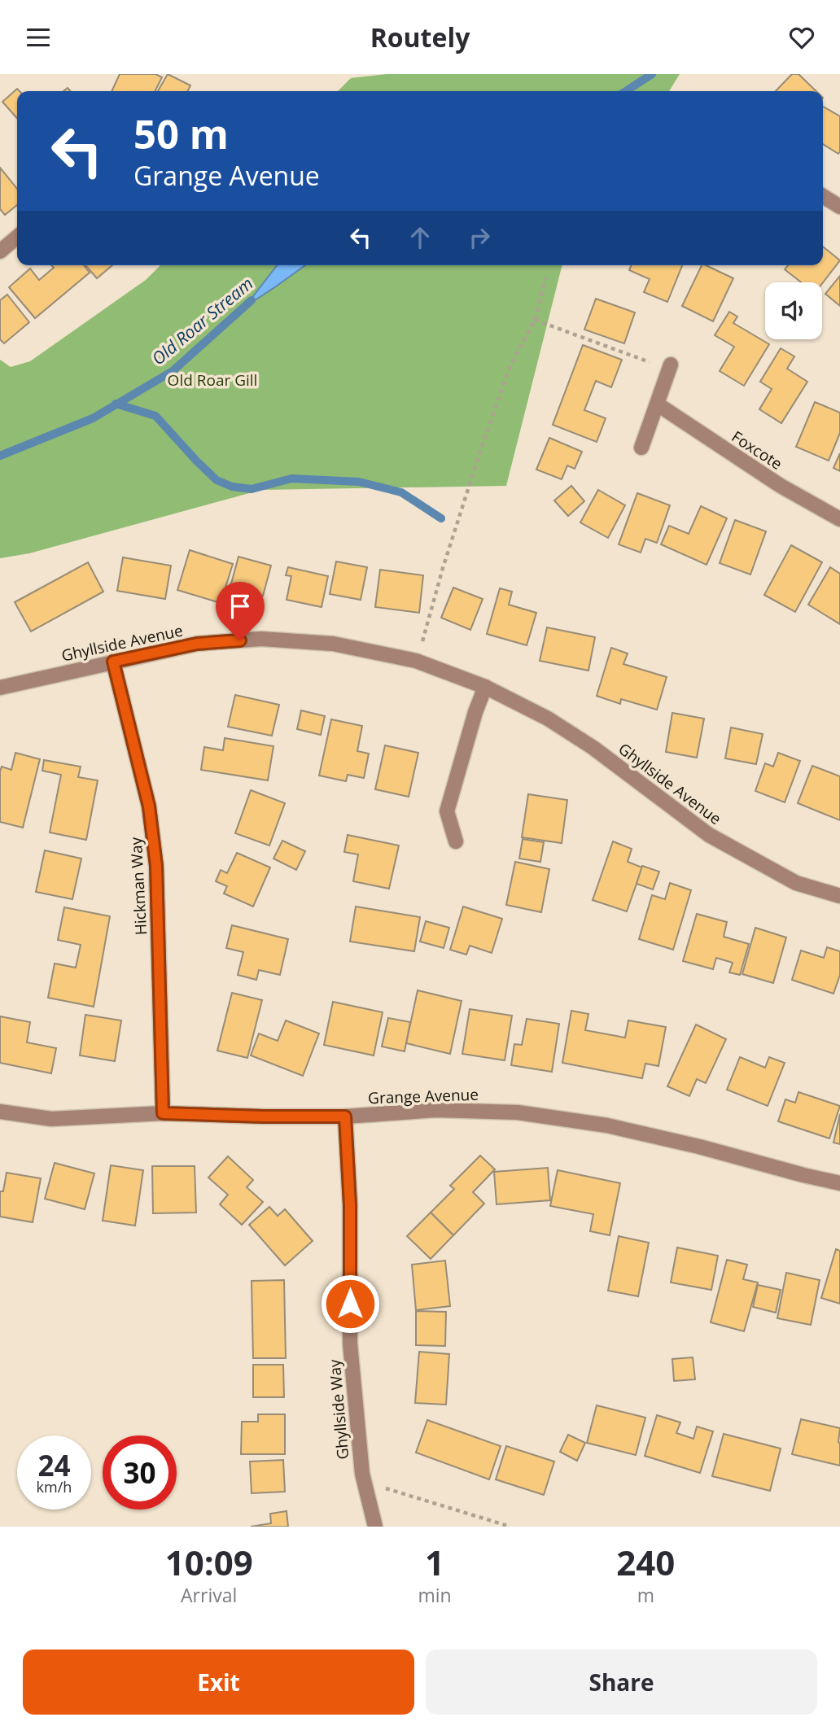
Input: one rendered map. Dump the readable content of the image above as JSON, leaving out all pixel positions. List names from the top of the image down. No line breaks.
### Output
{"streets":{"street":["Foxcote","Ghyllside Avenue","Hickman Way","Grange Avenue","Ghyllside Way"]},"crossings":[["Ghyllside Avenue","Hickman Way"],["Hickman Way","Grange Avenue"],["Grange Avenue","Ghyllside Way"]],"water":["Old Roar Stream"],"parks":["Old Roar Gill"],"page":{"header":"Routely","turn":["50 m","Grange Avenue"],"speed":"24 km/h","limit":"30","eta":["10:09","Arrival","1","min","240","m"],"buttons":["Exit","Share"]}}
